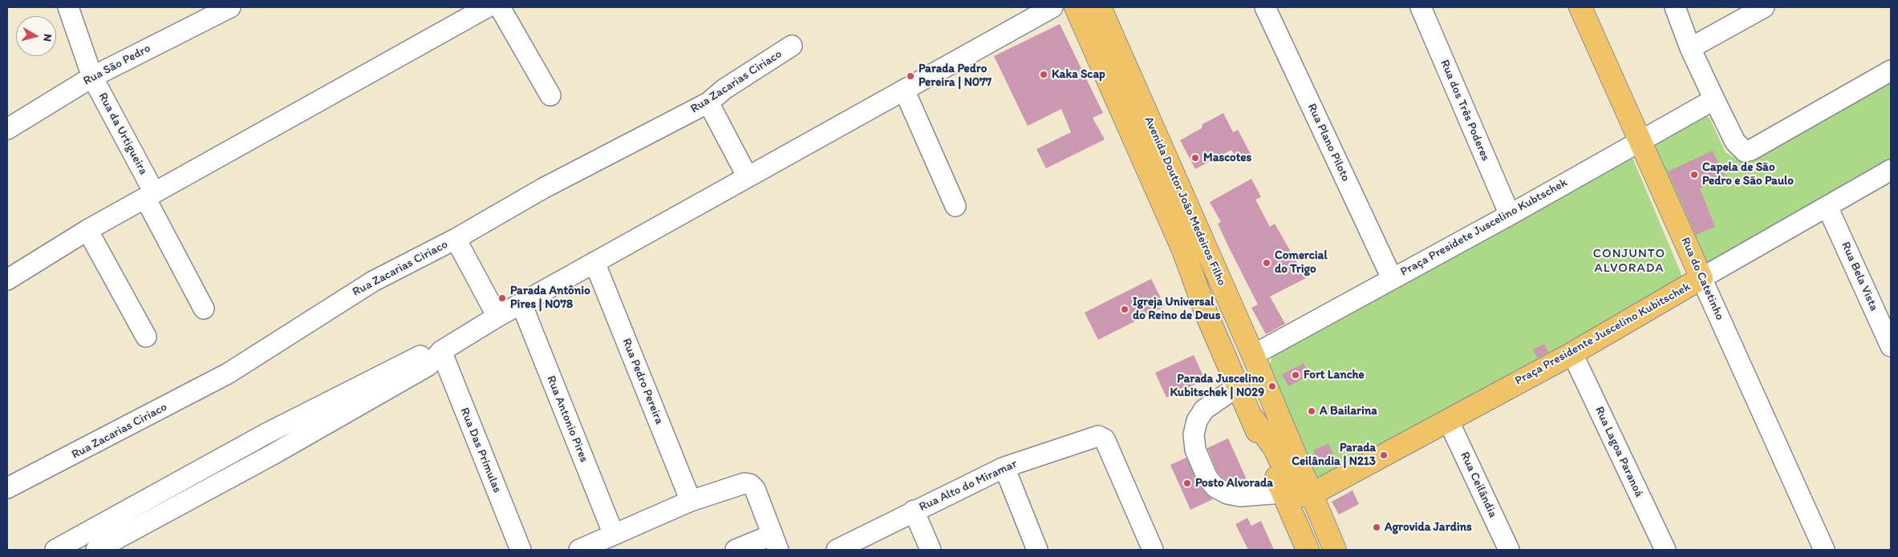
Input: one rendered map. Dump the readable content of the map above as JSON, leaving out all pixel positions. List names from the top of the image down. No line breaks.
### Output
{"streets":{"main road":["Avenida Doutor João Medeiros Filho","Rua do Catetinho","Praça Presidente Juscelino Kubitschek"],"street":["Rua São Pedro","Rua Zacarias Ciriaco","Rua dos Três Poderes","Rua da Urtigueira","Rua Plano Piloto","Praça Presidete Juscelino Kubtschek","Rua Bela Vista","Rua Pedro Pereira","Rua Antonio Pires","Rua Das Prímulas","Rua Lagoa Paranoá","Rua Ceilândia","Rua Alto do Miramar"]},"crossings":[["Rua São Pedro","Rua da Urtigueira"],["Rua dos Três Poderes","Praça Presidete Juscelino Kubtschek"],["Rua Plano Piloto","Praça Presidete Juscelino Kubtschek"],["Avenida Doutor João Medeiros Filho","Praça Presidete Juscelino Kubtschek"],["Avenida Doutor João Medeiros Filho","Praça Presidente Juscelino Kubitschek"],["Praça Presidete Juscelino Kubtschek","Rua do Catetinho"],["Rua Bela Vista","Praça Presidente Juscelino Kubitschek"],["Rua do Catetinho","Praça Presidente Juscelino Kubitschek"],["Praça Presidente Juscelino Kubitschek","Rua Lagoa Paranoá"],["Praça Presidente Juscelino Kubitschek","Rua Ceilândia"]],"districts":["CONJUNTO ALVORADA"],"places":["Kaka Scap","Parada Pedro Pereira | N077","Mascotes","Capela de São Pedro e São Paulo","Comercial do Trigo","Parada Antônio Pires | N078","Igreja Universal do Reino de Deus","Fort Lanche","Parada Juscelino Kubitschek | N029","A Bailarina","Parada Ceilândia | N213","Posto Alvorada","Agrovida Jardins"],"north":"right"}
